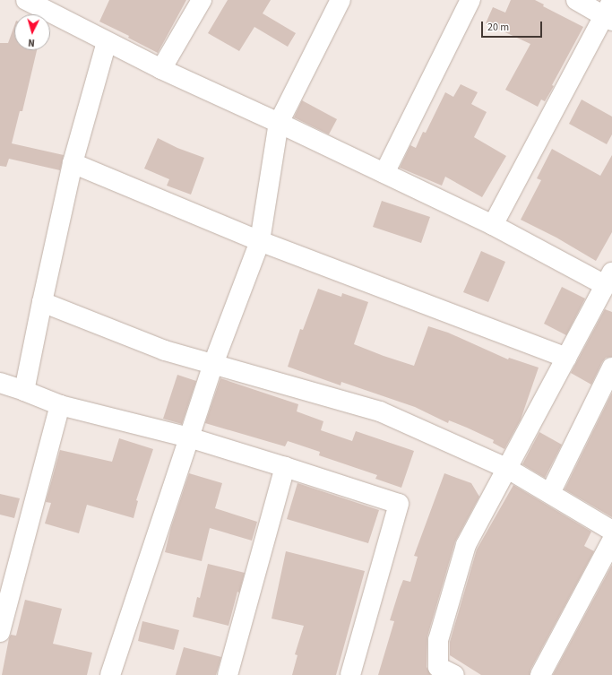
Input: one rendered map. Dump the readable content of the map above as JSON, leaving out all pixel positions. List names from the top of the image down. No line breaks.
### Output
{"scale_bar":"20 m","north":"bottom"}
